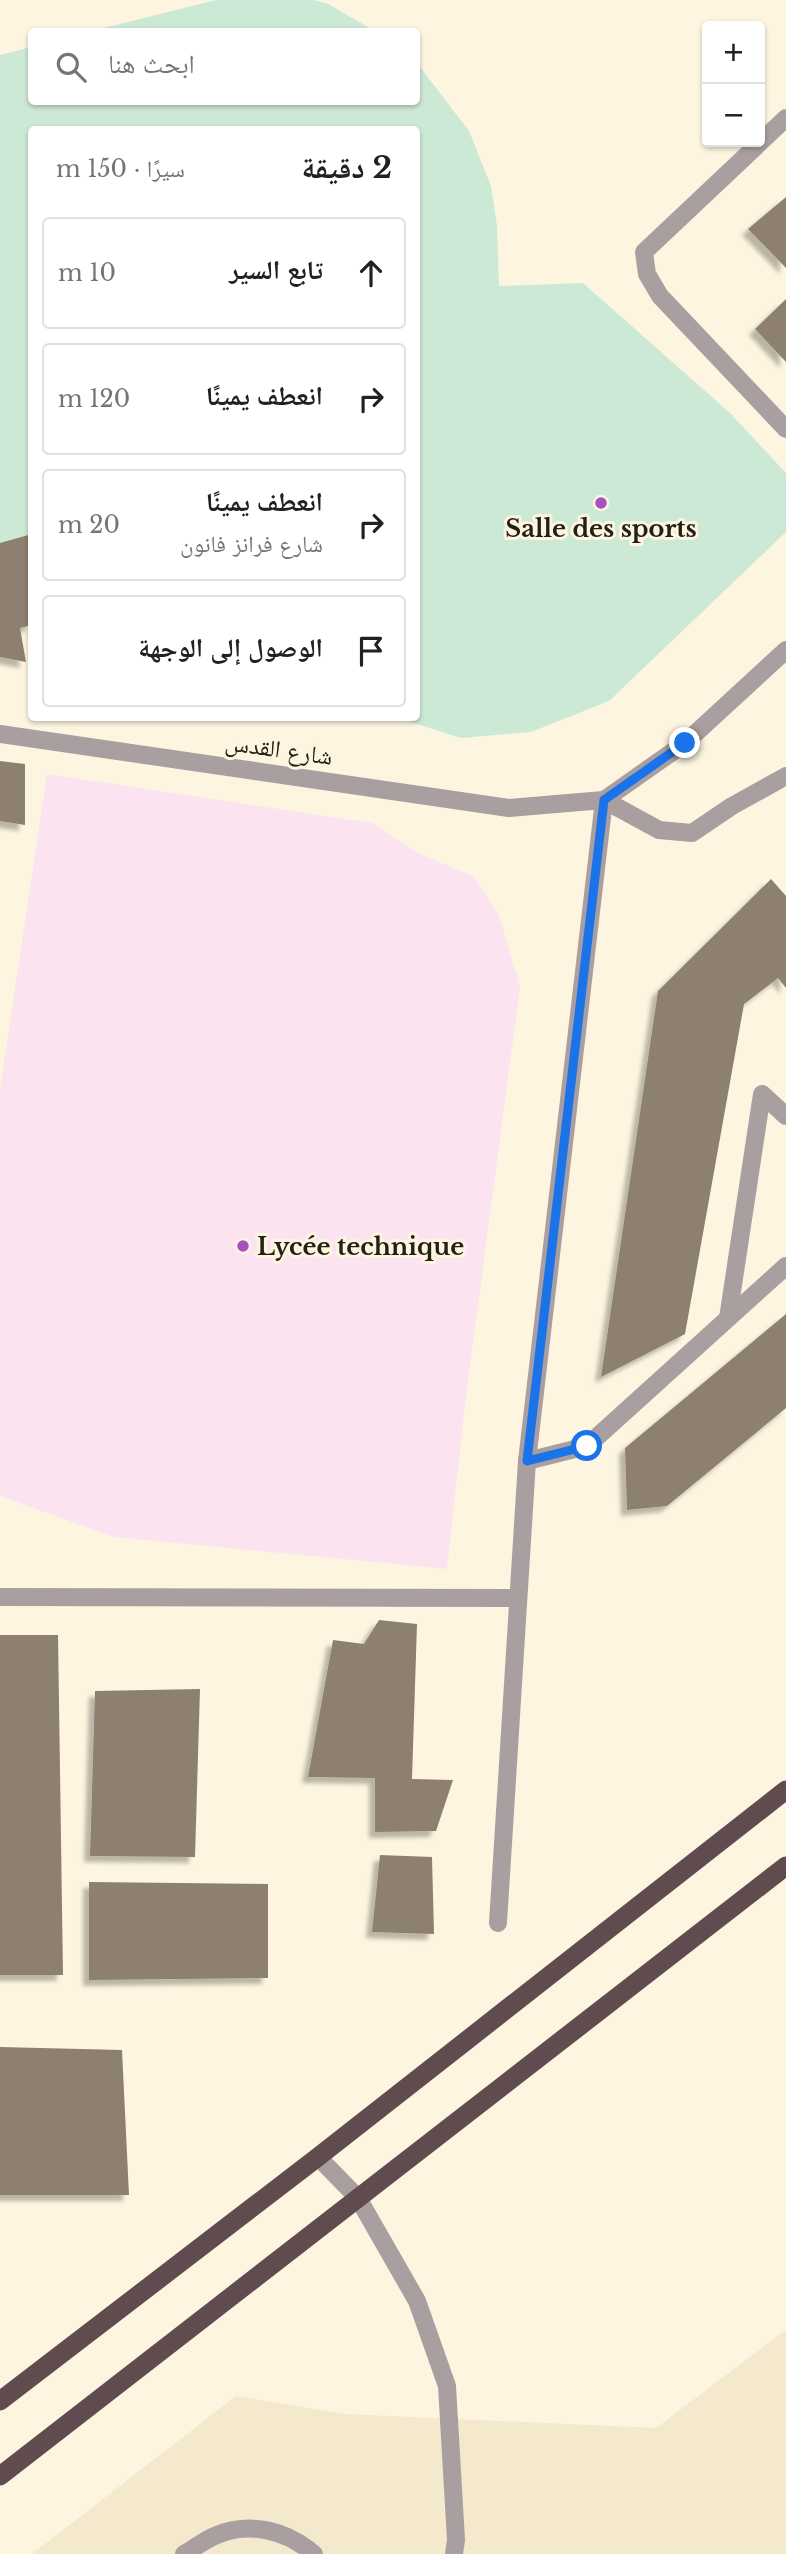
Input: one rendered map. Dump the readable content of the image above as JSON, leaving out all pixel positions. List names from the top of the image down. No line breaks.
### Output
{"streets":{"street":["شارع القدس"]},"places":["Salle des sports","Lycée technique"],"page":{"map_buttons":["+","−"],"search":"ابحث هنا","heading":["2 دقيقة","سيرًا · 150 m"],"list":[["تابع السير","10 m"],["انعطف يمينًا","120 m"],["انعطف يمينًا","شارع فرانز فانون","20 m"],"الوصول إلى الوجهة"]}}
